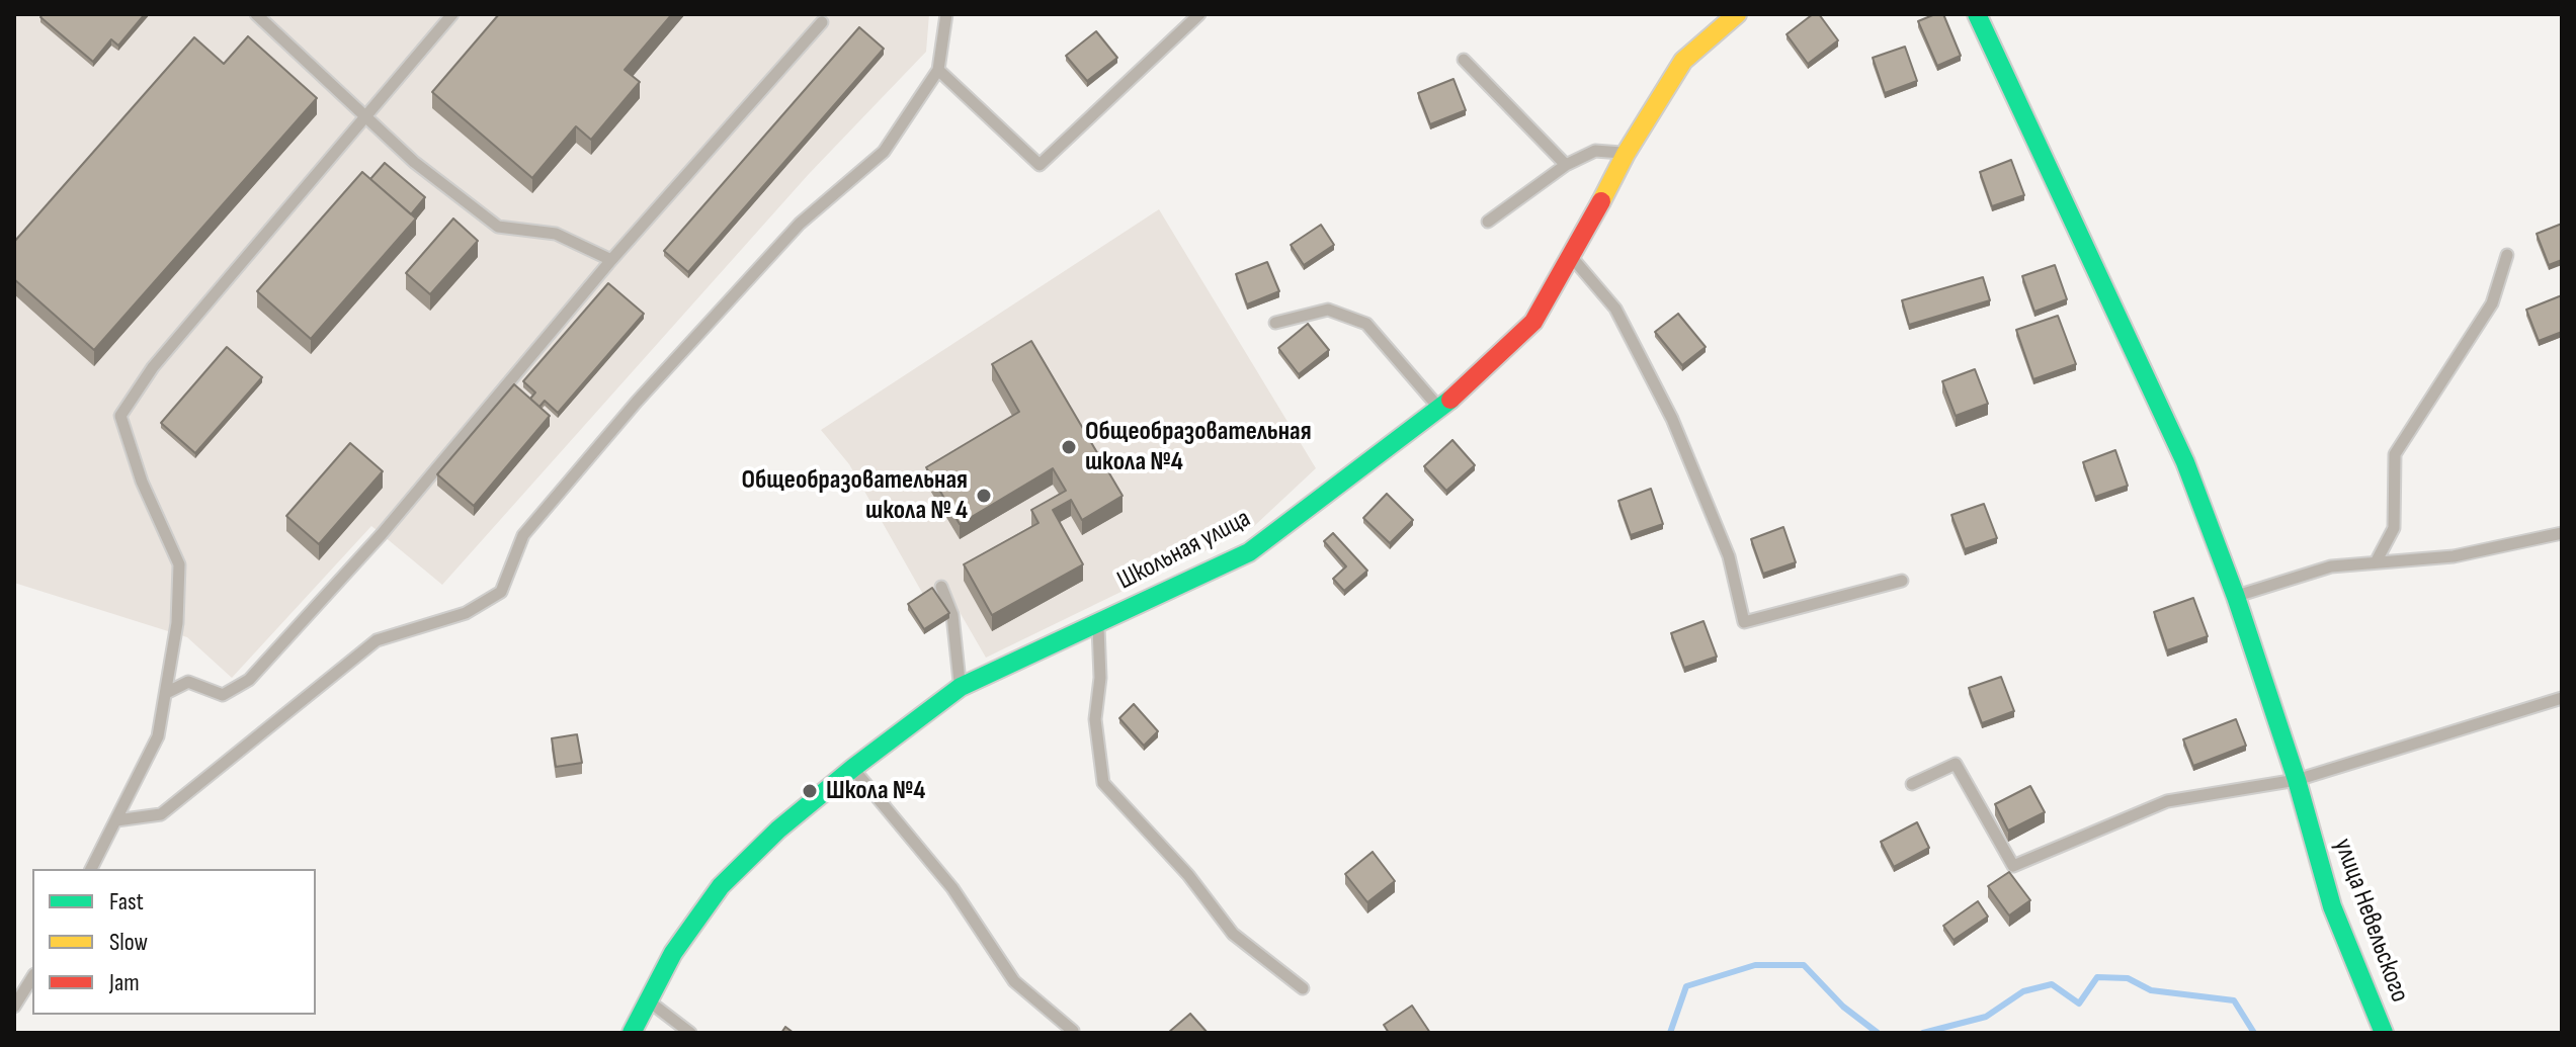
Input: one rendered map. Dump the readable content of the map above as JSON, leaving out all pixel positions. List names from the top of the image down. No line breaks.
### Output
{"streets":{"street":["Школьная улица","улица Невельского"]},"places":["Общеобразовательная школа №4","Общеобразовательная школа № 4","Школа №4"],"legend":["Fast","Slow","Jam"]}
